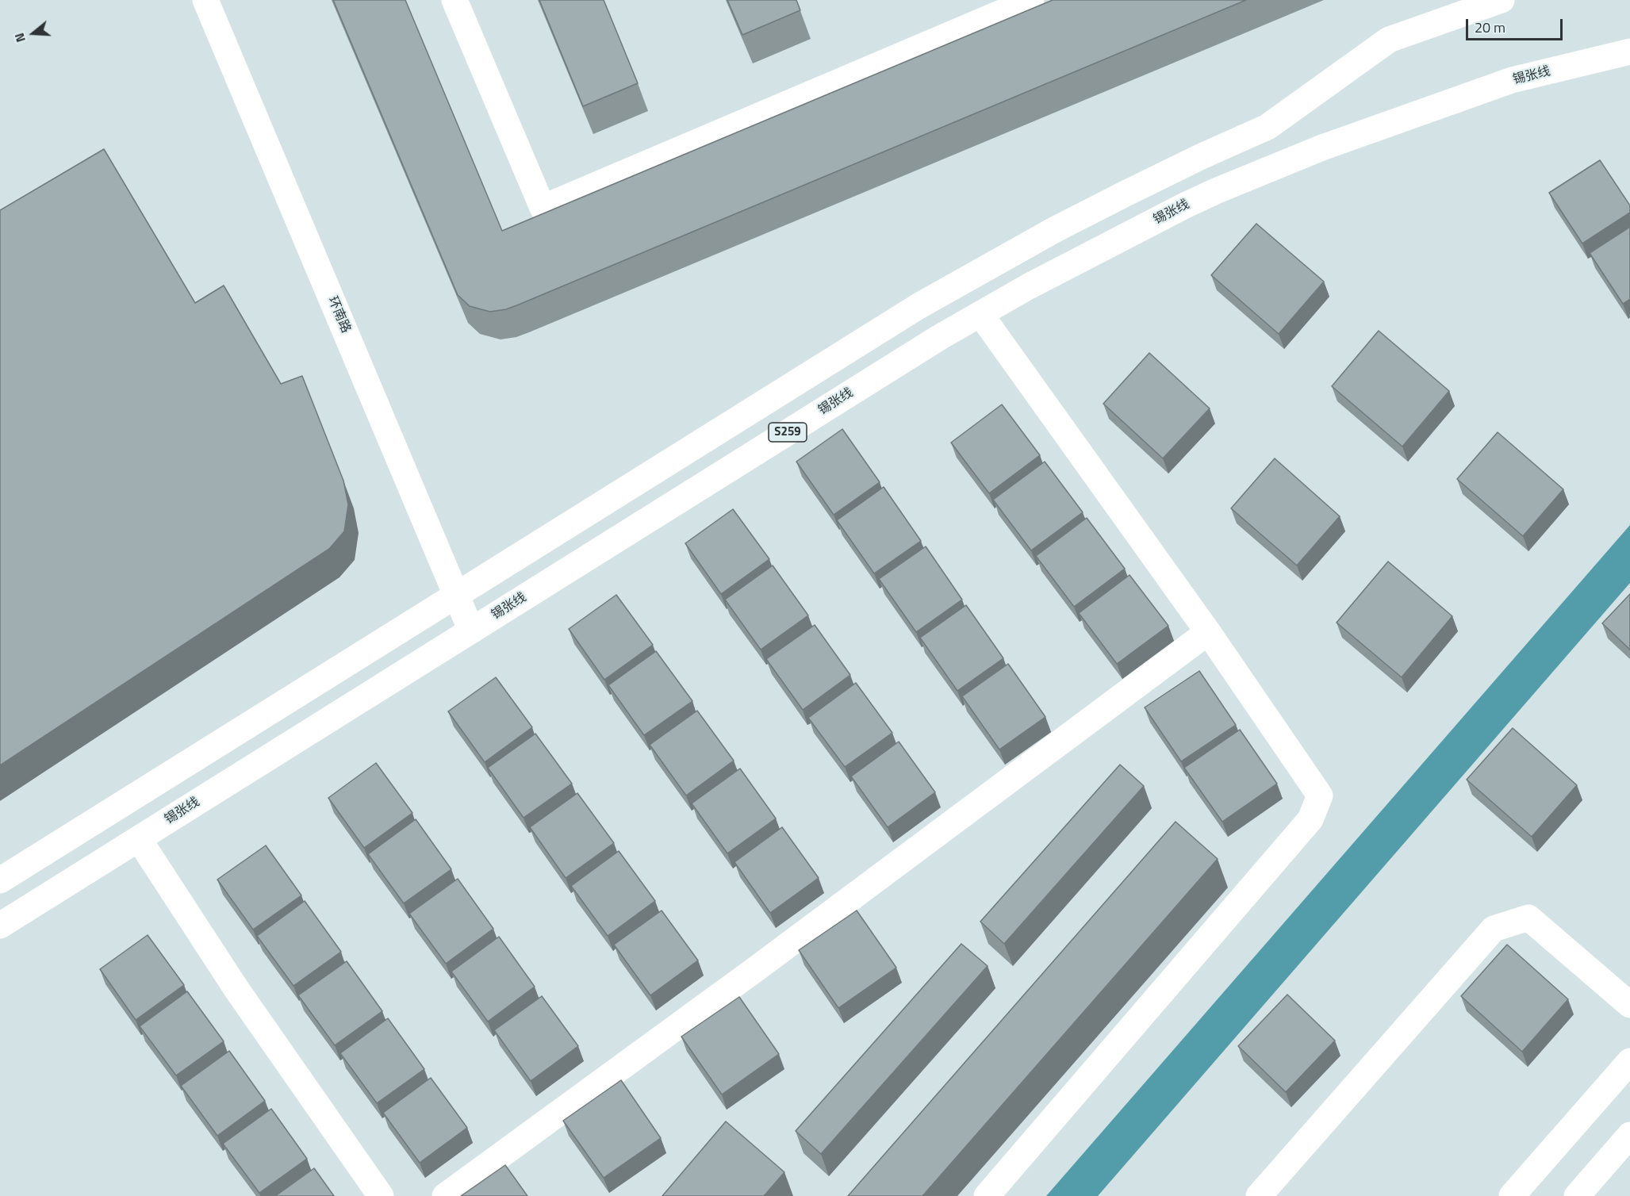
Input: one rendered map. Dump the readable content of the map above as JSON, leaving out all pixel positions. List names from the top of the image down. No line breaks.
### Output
{"streets":{"street":["锡张线","环南路","S259"]},"crossings":[["锡张线","环南路"],["环南路","S259"]],"scale_bar":"20 m","north":"left"}
